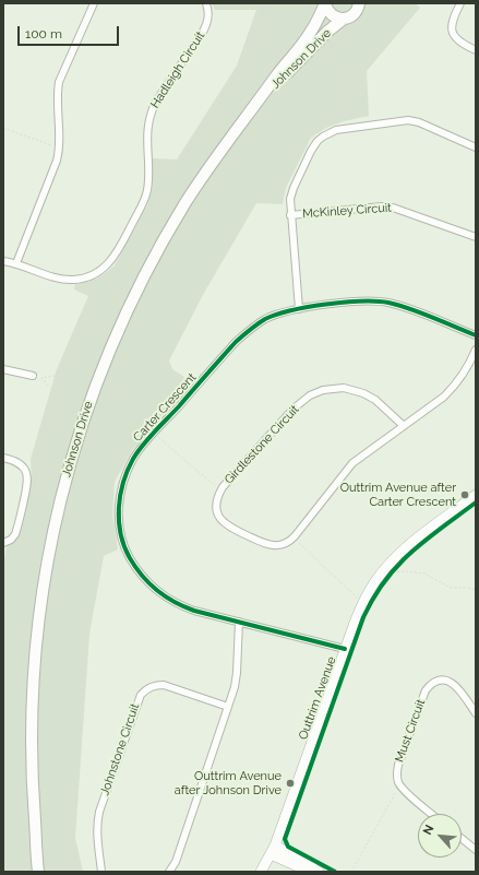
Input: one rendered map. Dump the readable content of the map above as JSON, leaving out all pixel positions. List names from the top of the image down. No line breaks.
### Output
{"streets":{"main road":["Johnson Drive"],"street":["Hadleigh Circuit","McKinley Circuit","Carter Crescent","Girdlestone Circuit","Outtrim Avenue","Must Circuit","Johnstone Circuit"]},"crossings":[["McKinley Circuit","Carter Crescent"],["Carter Crescent","Outtrim Avenue"]],"places":["Outtrim Avenue after Carter Crescent","Outtrim Avenue after Johnson Drive"],"scale_bar":"100 m","north":"top left"}
